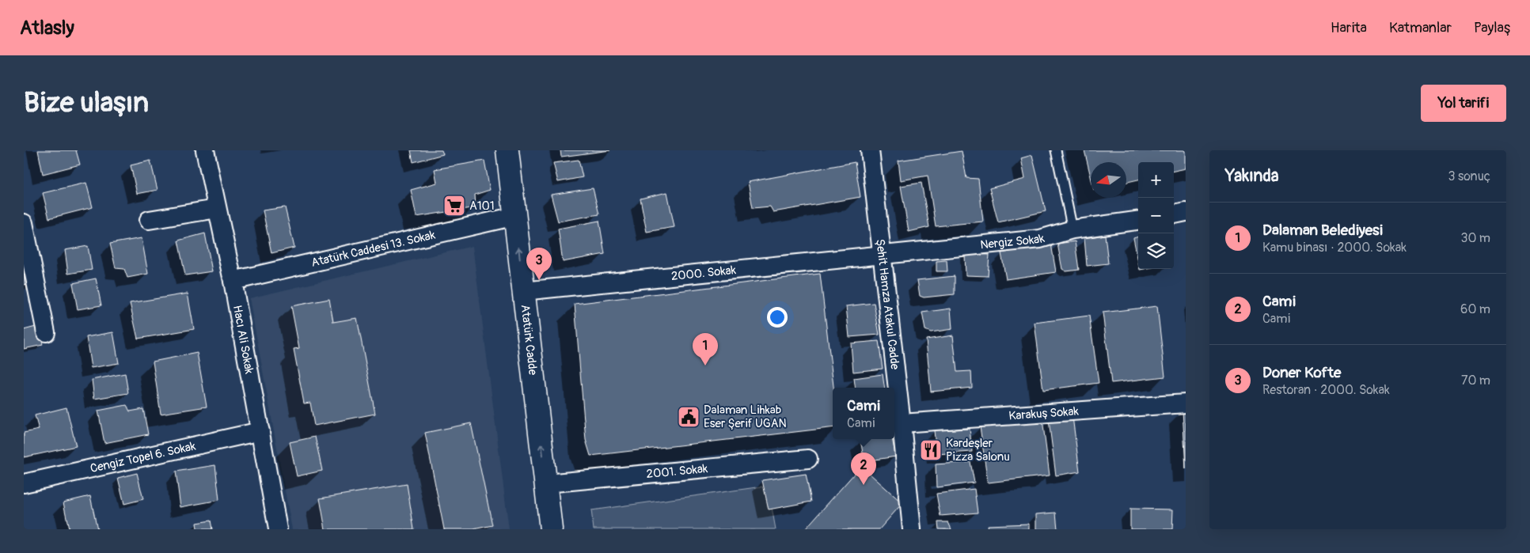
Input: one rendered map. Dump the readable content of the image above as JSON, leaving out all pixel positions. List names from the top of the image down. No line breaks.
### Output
{"streets":{"main road":["Atatürk Cadde"],"street":["Nergiz Sokak","Atatürk Caddesi 13. Sokak","2000. Sokak","Şehit Hamza Atakul Cadde","Hacı Ali Sokak","Karakuş Sokak","Cengiz Topel 6. Sokak","2001. Sokak"]},"crossings":[["Nergiz Sokak","2000. Sokak"],["Nergiz Sokak","Şehit Hamza Atakul Cadde"],["Atatürk Caddesi 13. Sokak","Hacı Ali Sokak"],["Atatürk Caddesi 13. Sokak","Atatürk Cadde"],["2000. Sokak","Şehit Hamza Atakul Cadde"],["2000. Sokak","Atatürk Cadde"],["Şehit Hamza Atakul Cadde","Karakuş Sokak"],["Hacı Ali Sokak","Cengiz Topel 6. Sokak"],["Atatürk Cadde","2001. Sokak"]],"one_way":["Atatürk Cadde"],"places":{"supermarket":["A101"],"public building":["Dalaman Lihkab Eser Şerif UGAN"],"restaurant":["Kardeşler Pizza Salonu"]},"north":"left","page":{"header":"Atlasly","nav":["Harita","Katmanlar","Paylaş"],"buttons":"Yol tarifi","title":"Bize ulaşın","heading":["Yakında","3 sonuç"],"map_buttons":["+","−"],"list":[{"mark":"1","name":"Dalaman Belediyesi","note":"Kamu binası · 2000. Sokak","value":"30 m"},{"mark":"2","name":"Cami","note":"Cami","value":"60 m"},{"mark":"3","name":"Doner Kofte","note":"Restoran · 2000. Sokak","value":"70 m"}],"pins":["3","1","2"],"popup":["Cami","Cami"]}}
